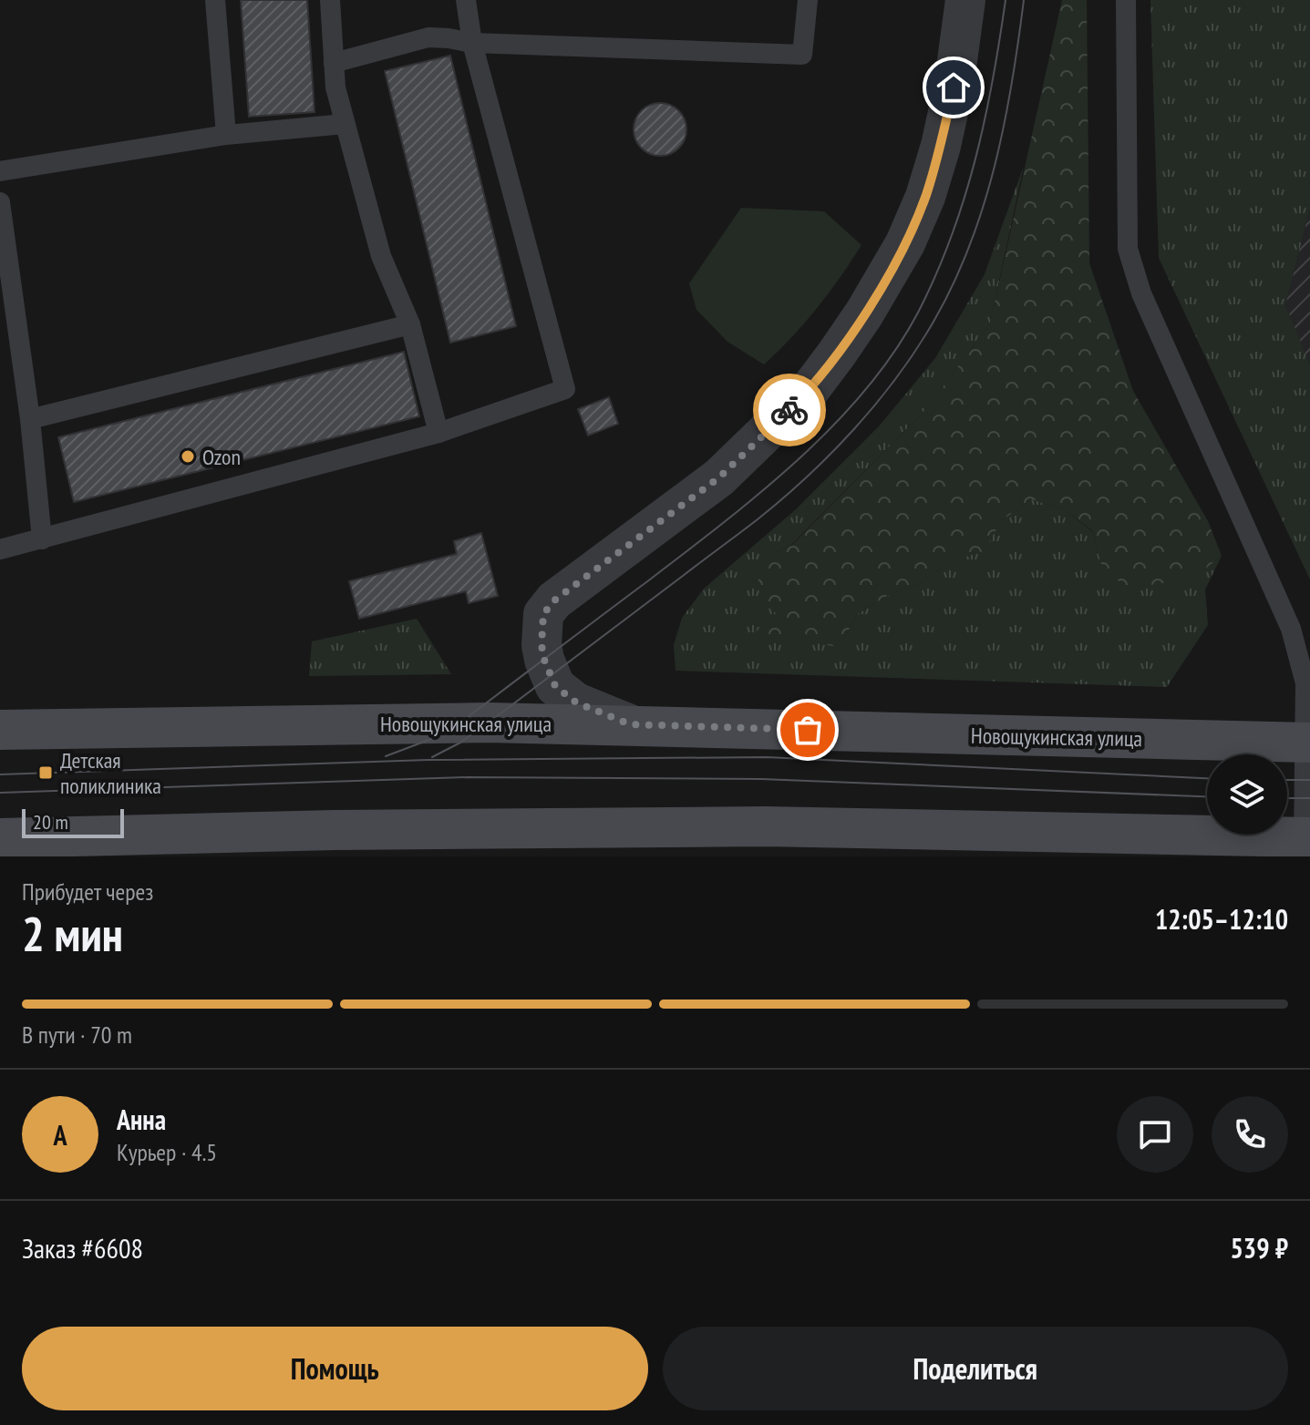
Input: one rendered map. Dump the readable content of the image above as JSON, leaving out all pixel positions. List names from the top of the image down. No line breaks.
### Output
{"streets":{"main road":["Новощукинская улица"]},"places":{"other":["Ozon"],"transit":["Детская поликлиника"]},"scale_bar":"20 m","page":{"scale":"20 m","heading":["2 мин","Прибудет через","12:05–12:10"],"panel":["Анна","Курьер · 4.5","Заказ #6608","539 ₽"],"bar":"В пути · 70 m","round":"А","buttons":["Помощь","Поделиться"]}}
